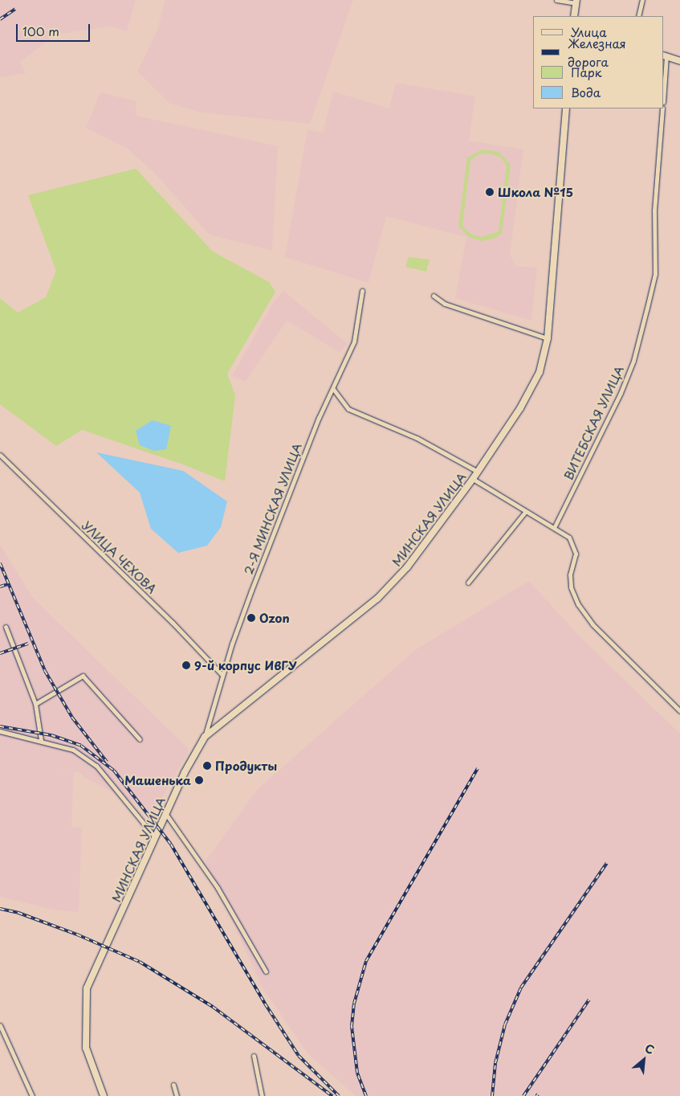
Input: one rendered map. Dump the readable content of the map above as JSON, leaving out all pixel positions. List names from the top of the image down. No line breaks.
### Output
{"streets":{"main road":["МИНСКАЯ УЛИЦА"],"street":["ВИТЕБСКАЯ УЛИЦА","2-Я МИНСКАЯ УЛИЦА","УЛИЦА ЧЕХОВА"]},"crossings":[["2-Я МИНСКАЯ УЛИЦА","МИНСКАЯ УЛИЦА"],["2-Я МИНСКАЯ УЛИЦА","УЛИЦА ЧЕХОВА"]],"places":["Школа №15","Ozon","9-й корпус ИвГУ","Продукты","Машенька"],"legend":["Улица","Железная дорога","Парк","Вода"],"scale_bar":"100 m","north":"top right"}
